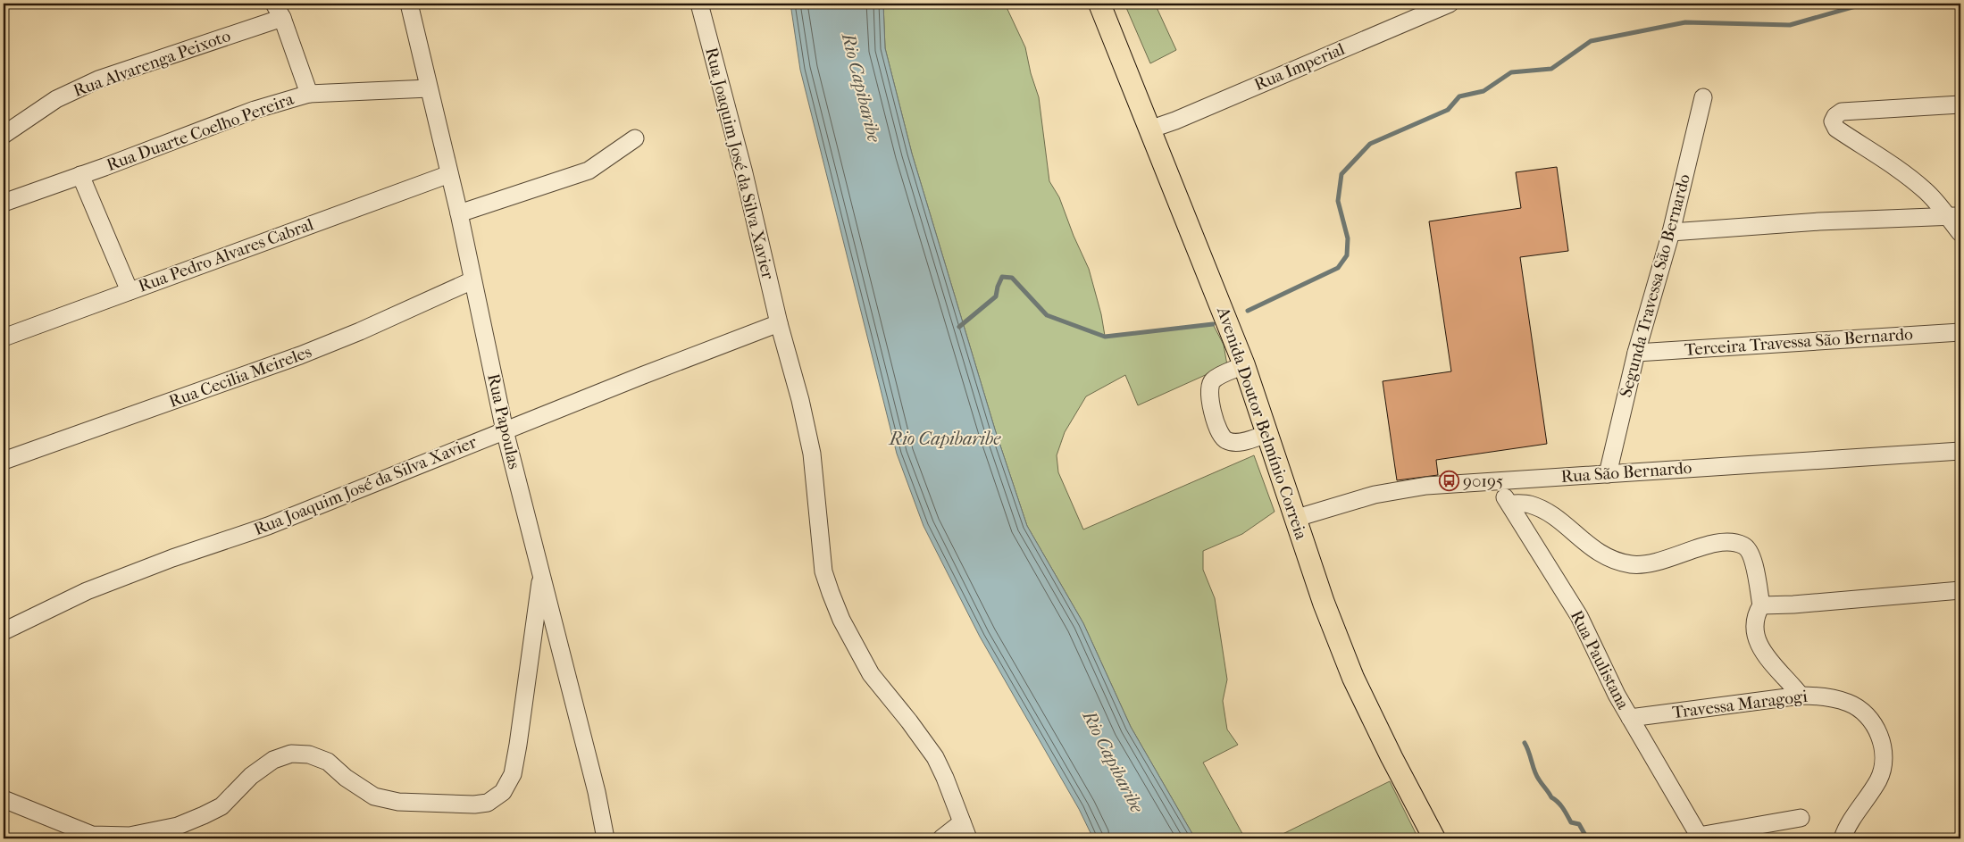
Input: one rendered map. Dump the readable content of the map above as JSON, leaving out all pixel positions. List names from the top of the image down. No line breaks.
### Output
{"streets":{"main road":["Avenida Doutor Belmínio Correia"],"street":["Rua Alvarenga Peixoto","Rua Imperial","Rua Duarte Coelho Pereira","Rua Joaquim José da Silva Xavier","Rua Pedro Alvares Cabral","Segunda Travessa São Bernardo","Terceira Travessa São Bernardo","Rua Cecilia Meireles","Rua Papoulas","Rua São Bernardo","Rua Paulistana","Travessa Maragogi"]},"crossings":[["Rua Imperial","Avenida Doutor Belmínio Correia"],["Rua Duarte Coelho Pereira","Rua Papoulas"],["Rua Joaquim José da Silva Xavier","Rua Papoulas"],["Rua Pedro Alvares Cabral","Rua Papoulas"],["Segunda Travessa São Bernardo","Terceira Travessa São Bernardo"],["Segunda Travessa São Bernardo","Rua São Bernardo"],["Rua Cecilia Meireles","Rua Papoulas"],["Avenida Doutor Belmínio Correia","Rua São Bernardo"],["Rua São Bernardo","Rua Paulistana"],["Rua Paulistana","Travessa Maragogi"]],"water":["Rio Capibaribe"],"places":{"bus stop":["90195"]}}
